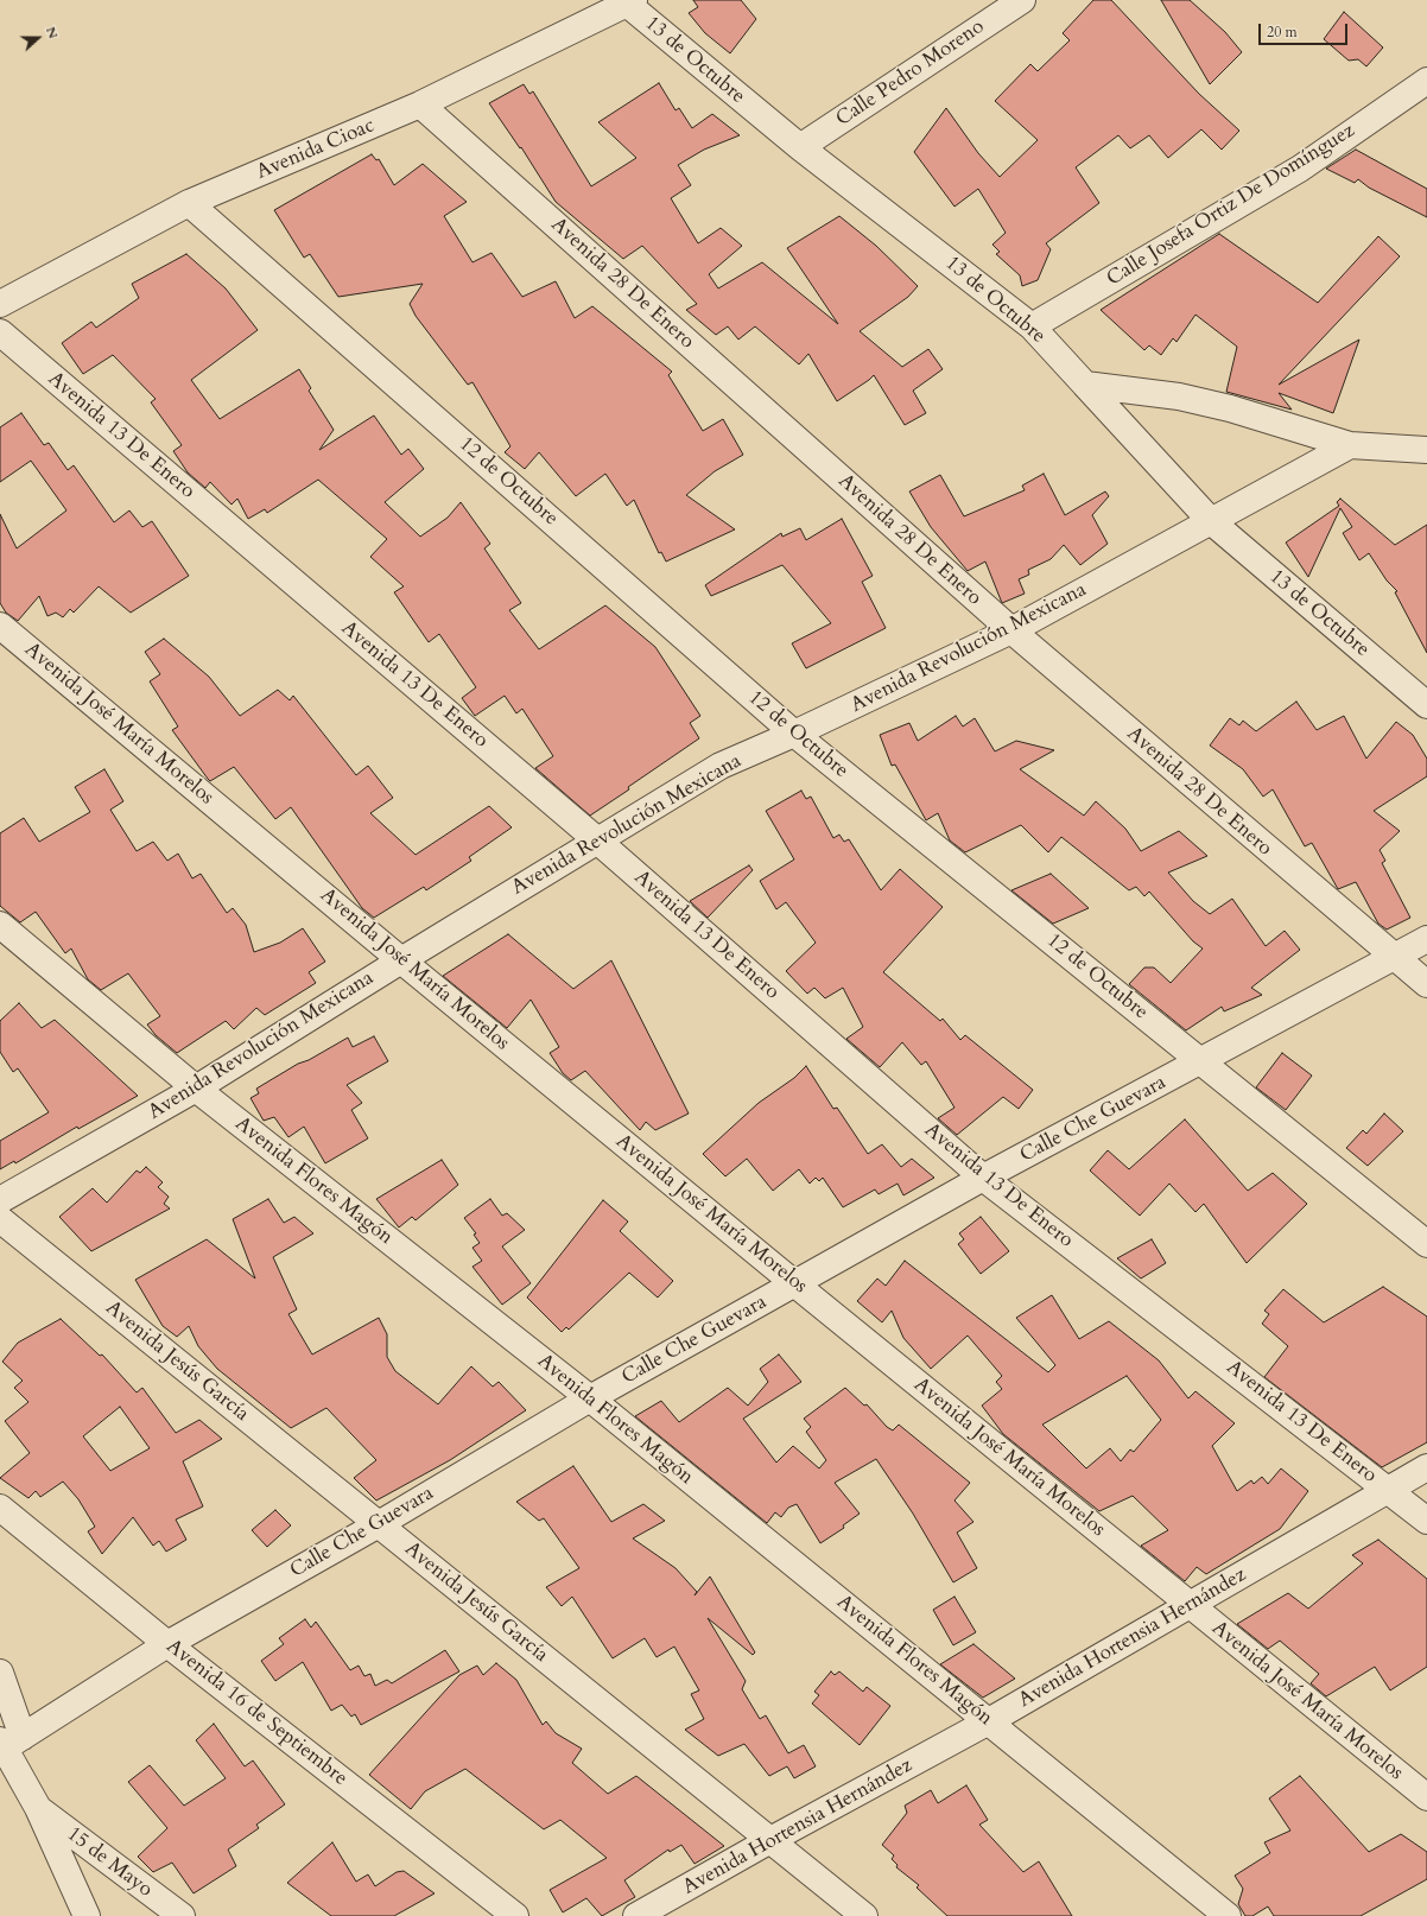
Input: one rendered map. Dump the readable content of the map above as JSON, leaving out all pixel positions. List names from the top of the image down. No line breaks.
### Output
{"streets":{"street":["13 de Octubre","Calle Pedro Moreno","Avenida Cioac","Calle Josefa Ortiz De Domínguez","Avenida 28 De Enero","Avenida 13 De Enero","12 de Octubre","Avenida Revolución Mexicana","Avenida José María Morelos","Calle Che Guevara","Avenida Flores Magón","Avenida Jesús García","Avenida Hortensia Hernández","Avenida 16 de Septiembre","15 de Mayo"]},"crossings":[["13 de Octubre","Calle Pedro Moreno"],["13 de Octubre","Avenida Cioac"],["13 de Octubre","Calle Josefa Ortiz De Domínguez"],["13 de Octubre","Avenida Revolución Mexicana"],["Avenida Cioac","Avenida 28 De Enero"],["Avenida Cioac","12 de Octubre"],["Avenida 28 De Enero","Avenida Revolución Mexicana"],["Avenida 28 De Enero","Calle Che Guevara"],["Avenida 13 De Enero","Avenida Revolución Mexicana"],["Avenida 13 De Enero","Calle Che Guevara"],["Avenida 13 De Enero","Avenida Hortensia Hernández"],["12 de Octubre","Avenida Revolución Mexicana"],["12 de Octubre","Calle Che Guevara"],["Avenida Revolución Mexicana","Avenida José María Morelos"],["Avenida Revolución Mexicana","Avenida Flores Magón"],["Avenida José María Morelos","Calle Che Guevara"],["Avenida José María Morelos","Avenida Hortensia Hernández"],["Calle Che Guevara","Avenida Flores Magón"],["Calle Che Guevara","Avenida Jesús García"],["Calle Che Guevara","Avenida 16 de Septiembre"],["Avenida Flores Magón","Avenida Hortensia Hernández"],["Avenida Jesús García","Avenida Hortensia Hernández"]],"scale_bar":"20 m","north":"right"}
